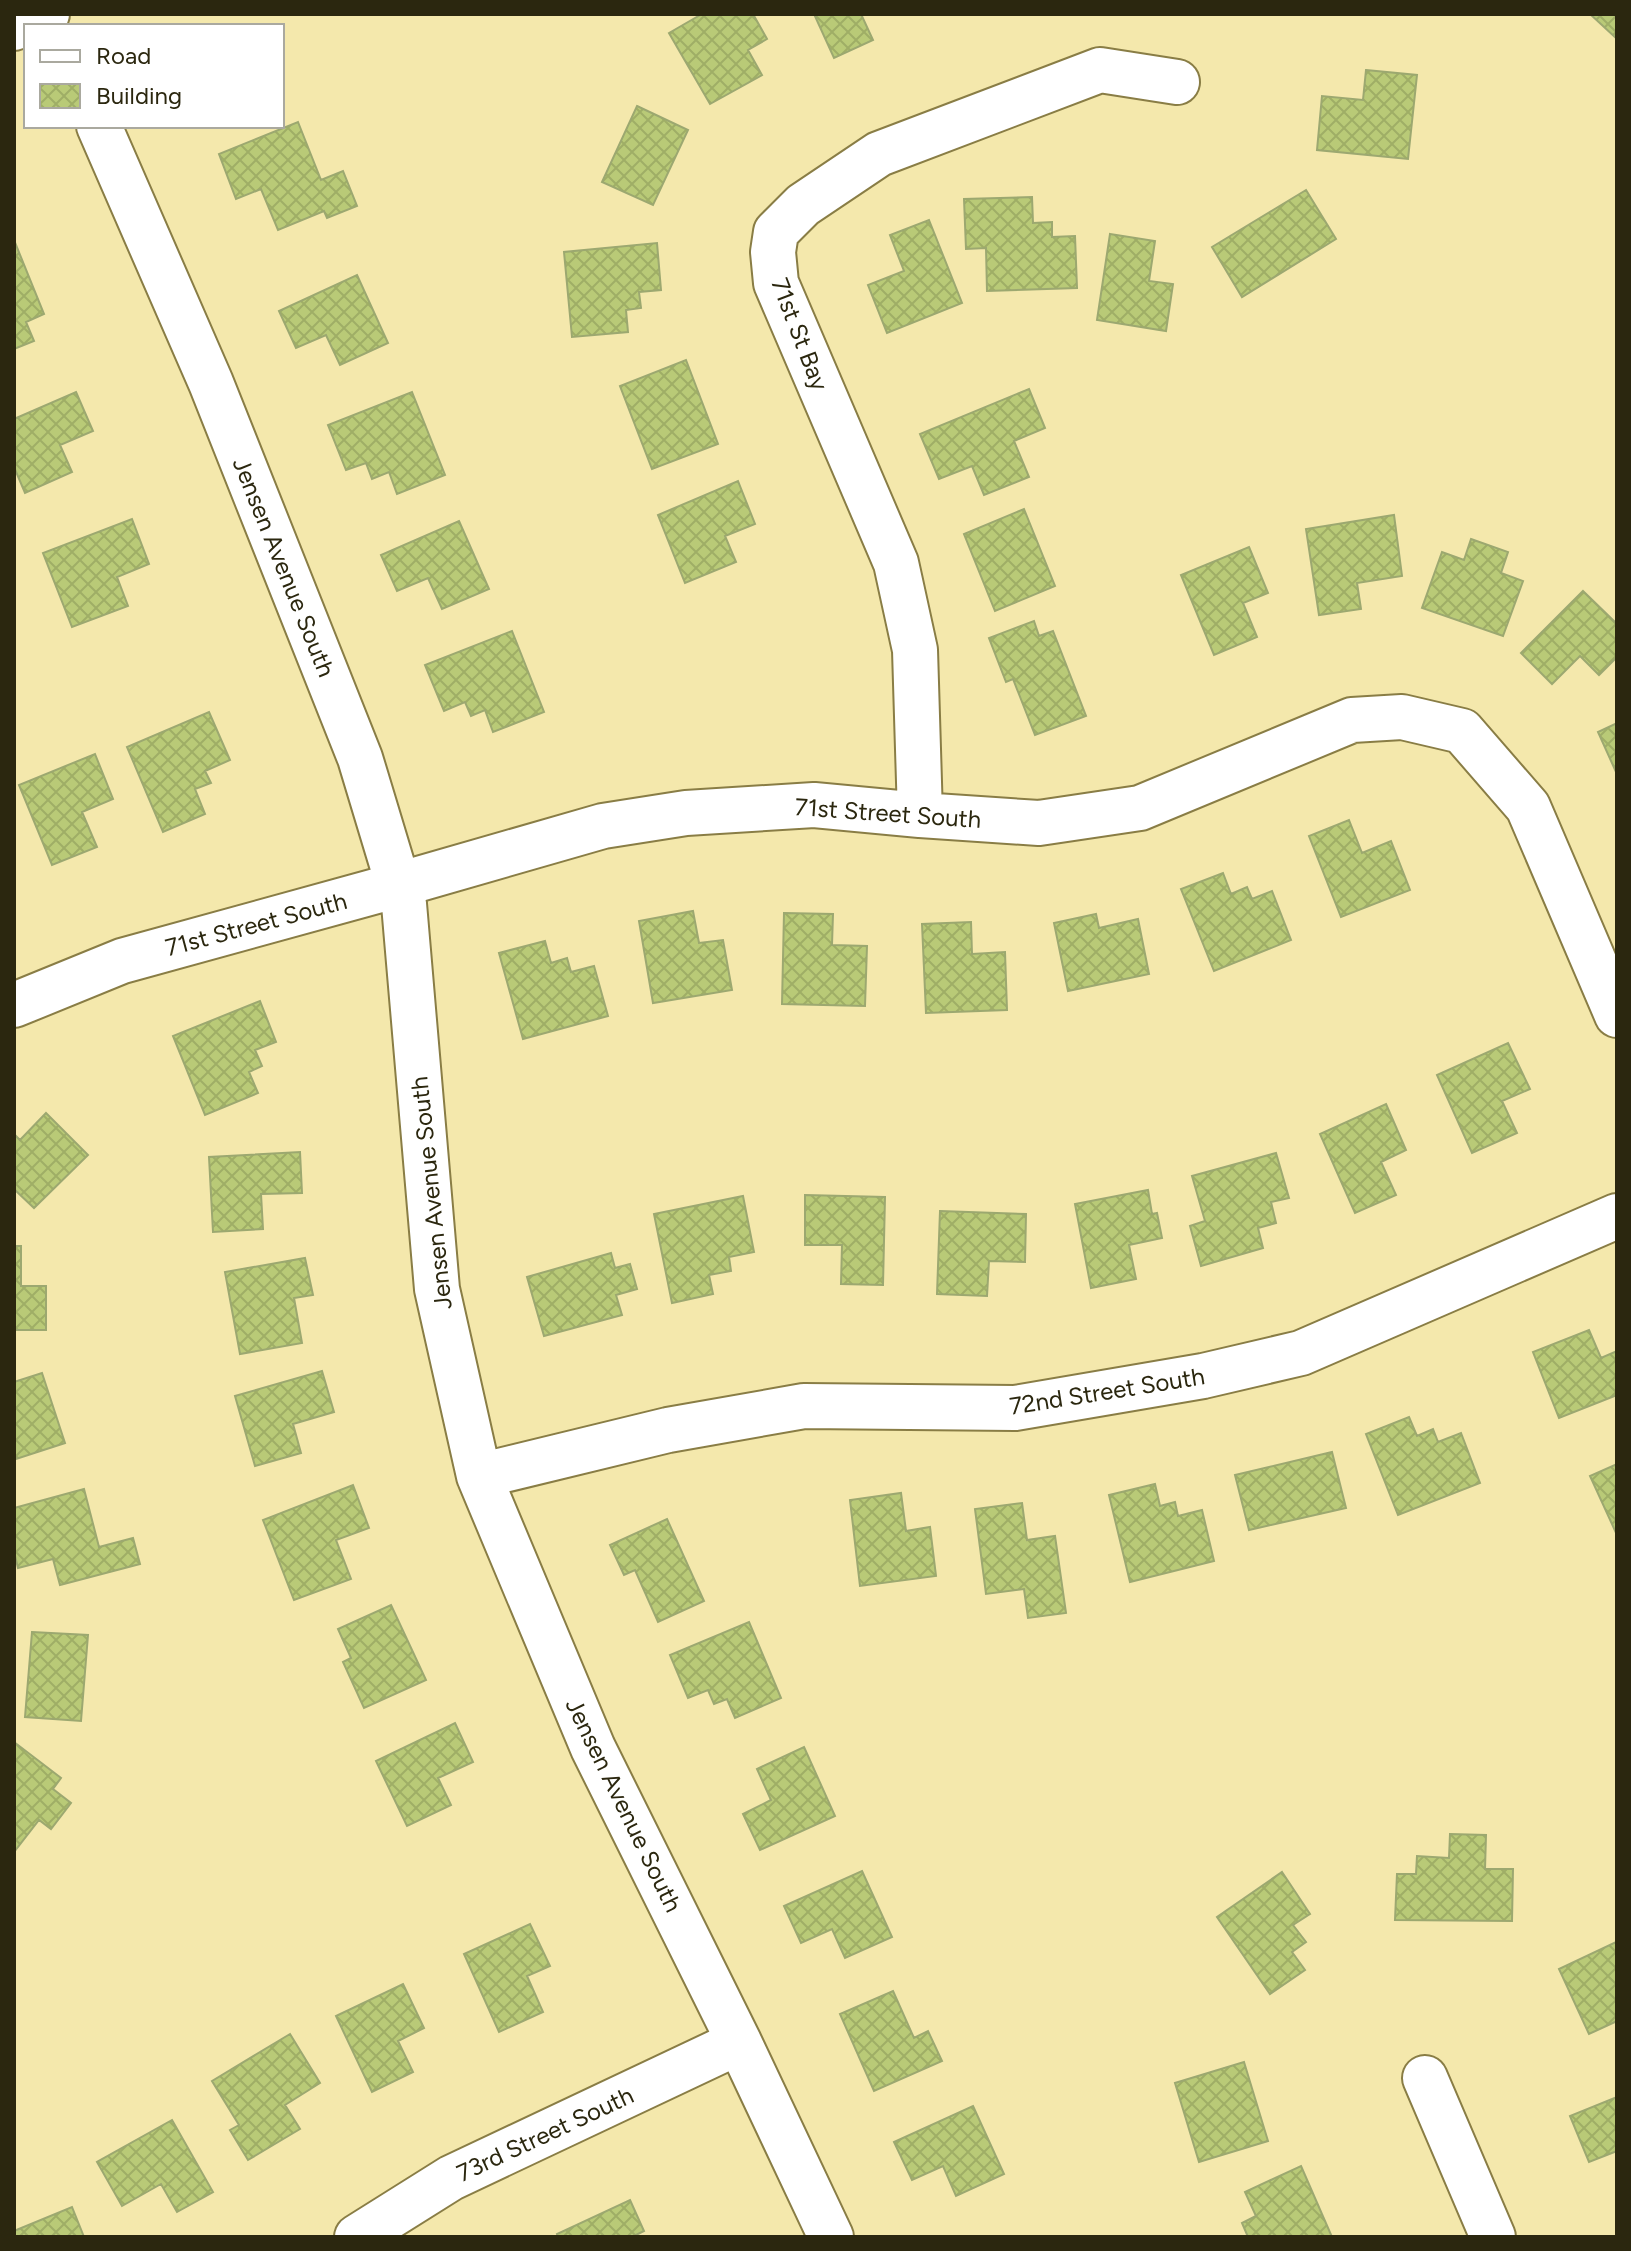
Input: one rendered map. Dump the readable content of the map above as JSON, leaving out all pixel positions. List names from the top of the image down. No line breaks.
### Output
{"streets":{"street":["71st St Bay","Jensen Avenue South","71st Street South","72nd Street South","73rd Street South"]},"crossings":[["71st St Bay","71st Street South"],["Jensen Avenue South","71st Street South"],["Jensen Avenue South","72nd Street South"],["Jensen Avenue South","73rd Street South"]],"legend":["Road","Building"]}
